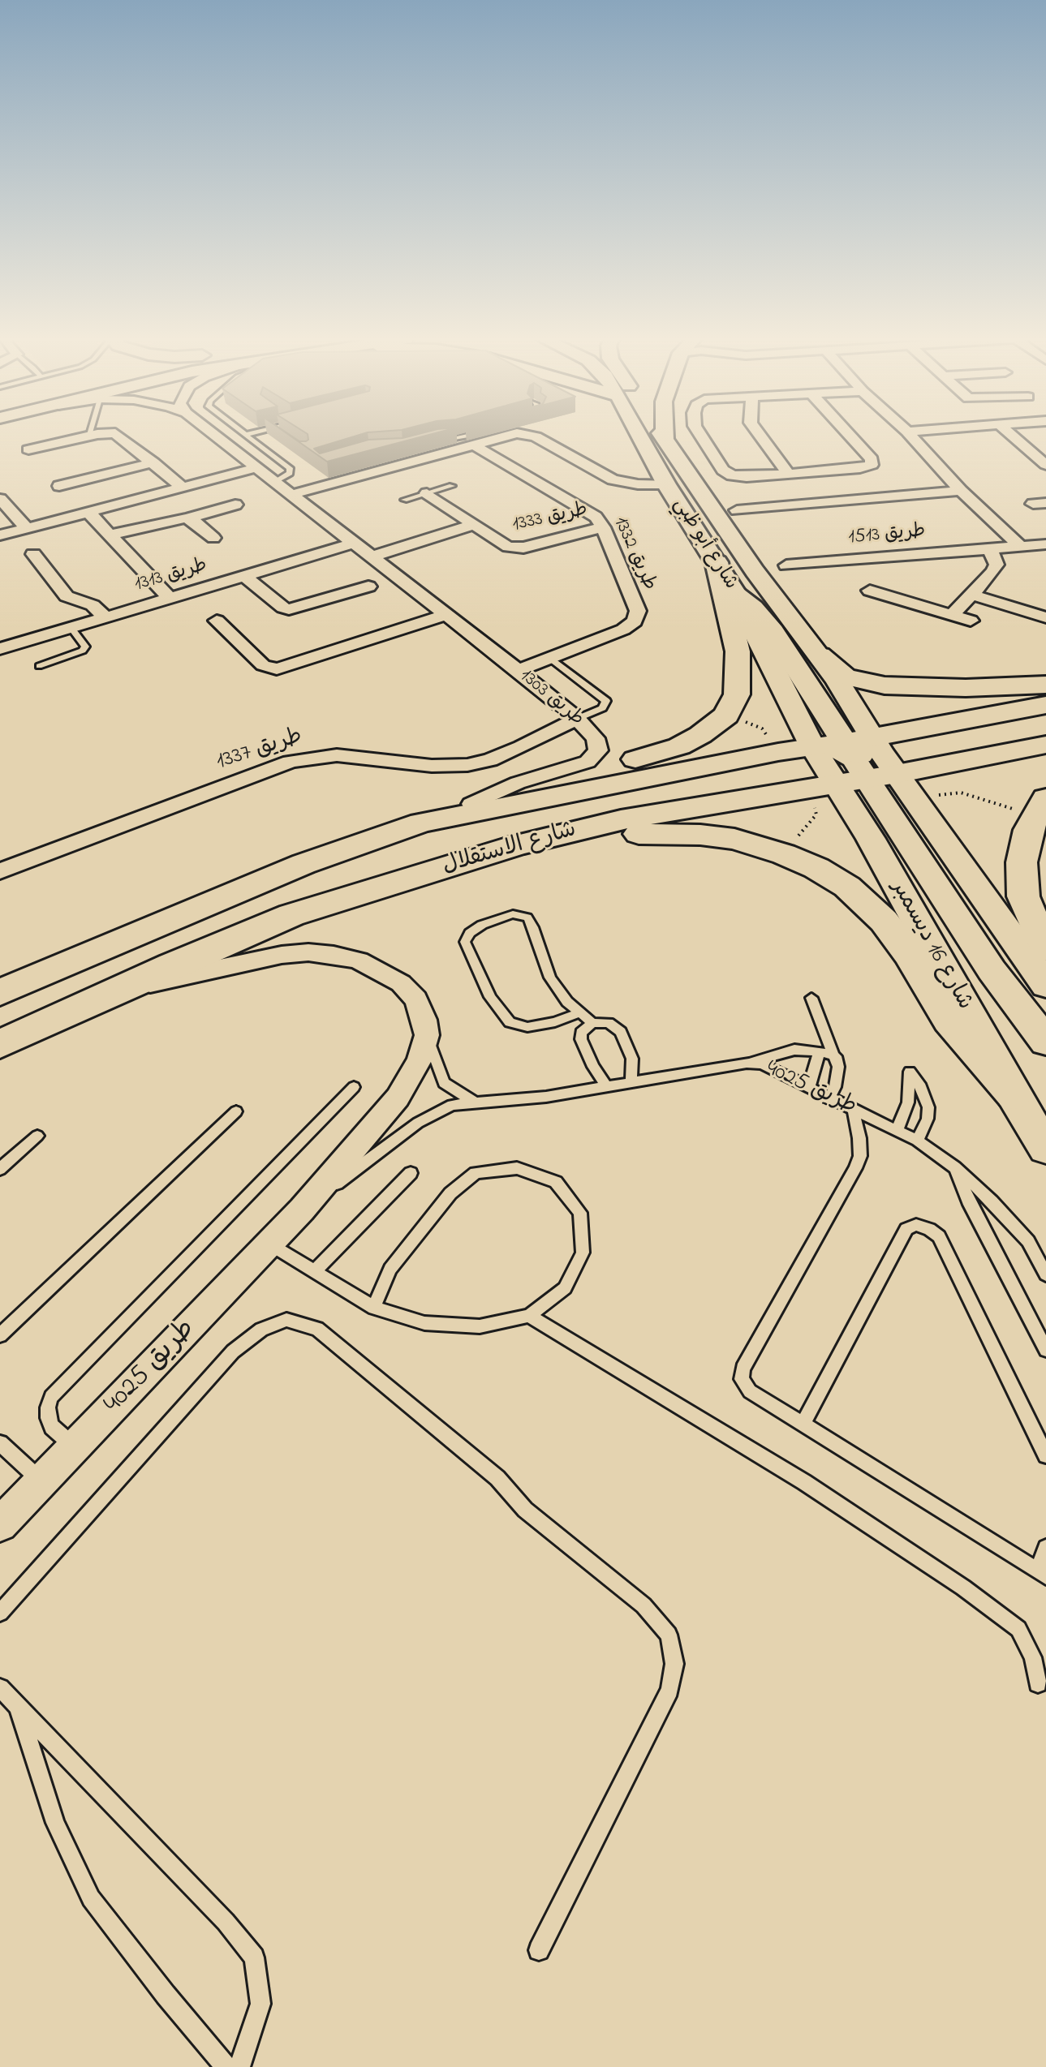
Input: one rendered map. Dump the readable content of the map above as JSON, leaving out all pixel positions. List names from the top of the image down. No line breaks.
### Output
{"streets":{"main road":["شارع أبو ظبي","شارع الاستقلال","شارع 16 ديسمبر"],"street":["طريق 1333","طريق 1513","طريق 1332","طريق 1313","طريق 1303","طريق 1337","طريق 4025"]},"crossings":[["طريق 1333","طريق 1332"],["شارع أبو ظبي","شارع 16 ديسمبر"],["طريق 1332","طريق 1303"],["طريق 1313","طريق 1303"],["طريق 1303","طريق 1337"],["شارع الاستقلال","شارع 16 ديسمبر"]]}
